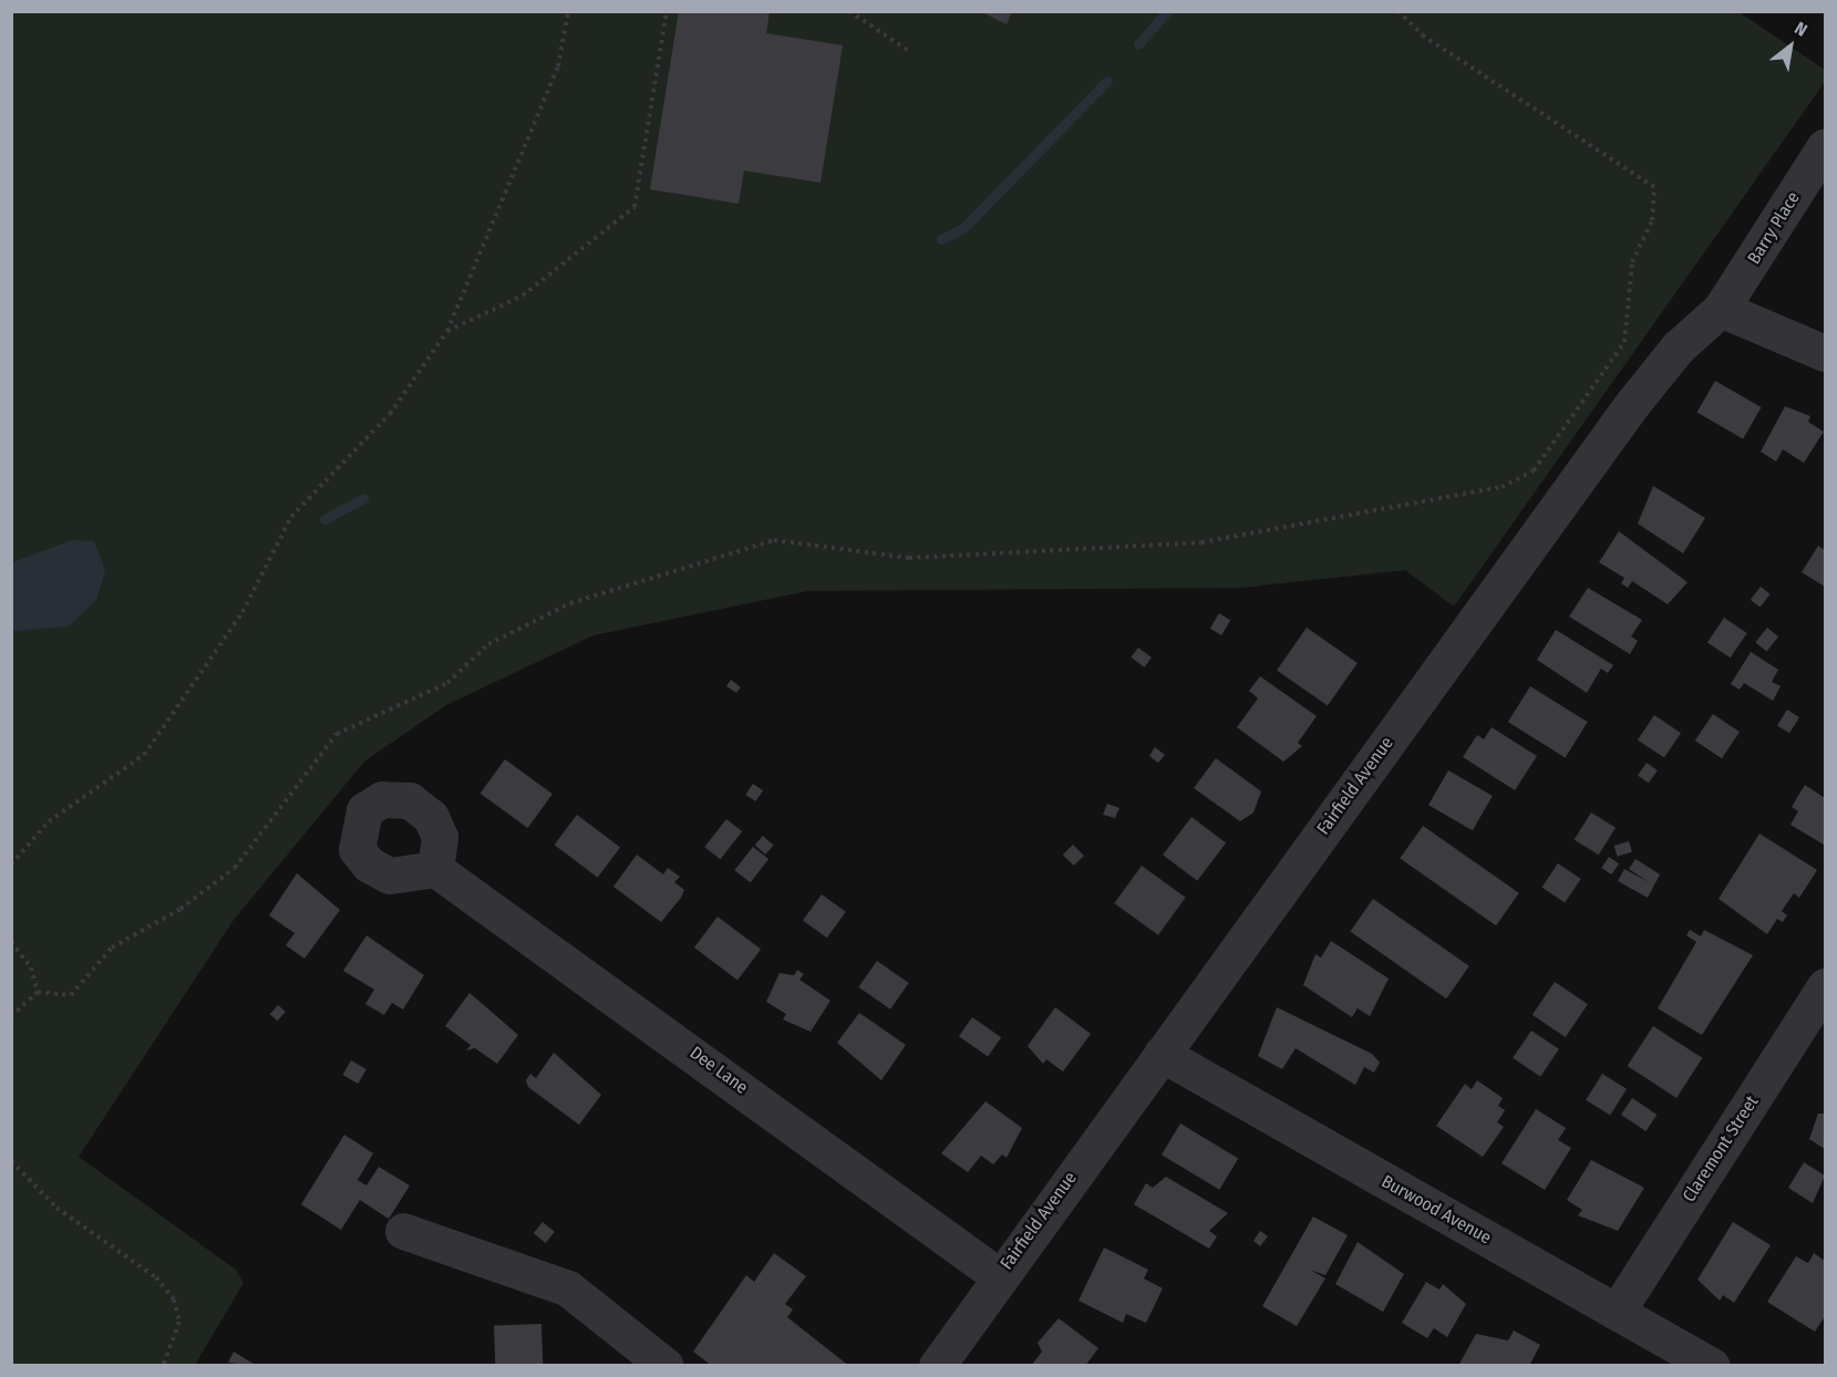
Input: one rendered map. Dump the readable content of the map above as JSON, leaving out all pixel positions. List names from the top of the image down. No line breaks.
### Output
{"streets":{"street":["Barry Place","Fairfield Avenue","Dee Lane","Claremont Street","Burwood Avenue"]},"crossings":[["Barry Place","Fairfield Avenue"],["Fairfield Avenue","Dee Lane"],["Fairfield Avenue","Burwood Avenue"],["Claremont Street","Burwood Avenue"]],"north":"top right"}
